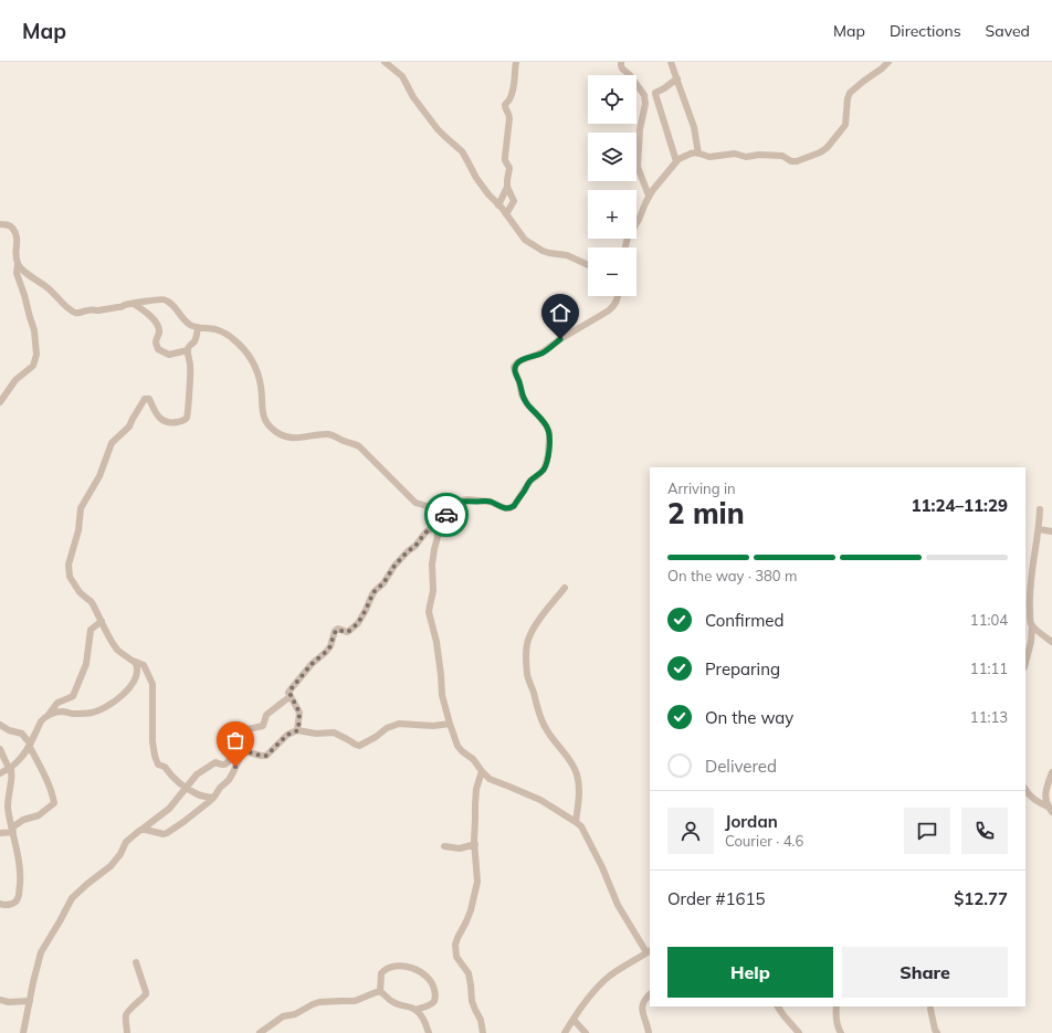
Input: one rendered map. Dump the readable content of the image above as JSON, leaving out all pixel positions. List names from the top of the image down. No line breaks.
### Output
{"page":{"header":"Map","nav":["Map","Directions","Saved"],"map_buttons":["+","−"],"heading":["2 min","Arriving in","11:24–11:29"],"panel":["Jordan","Courier · 4.6","Order #1615","$12.77"],"bar":"On the way · 380 m","list":[["Confirmed","11:04"],["Preparing","11:11"],["On the way","11:13"],"Delivered"],"buttons":["Help","Share"]}}
